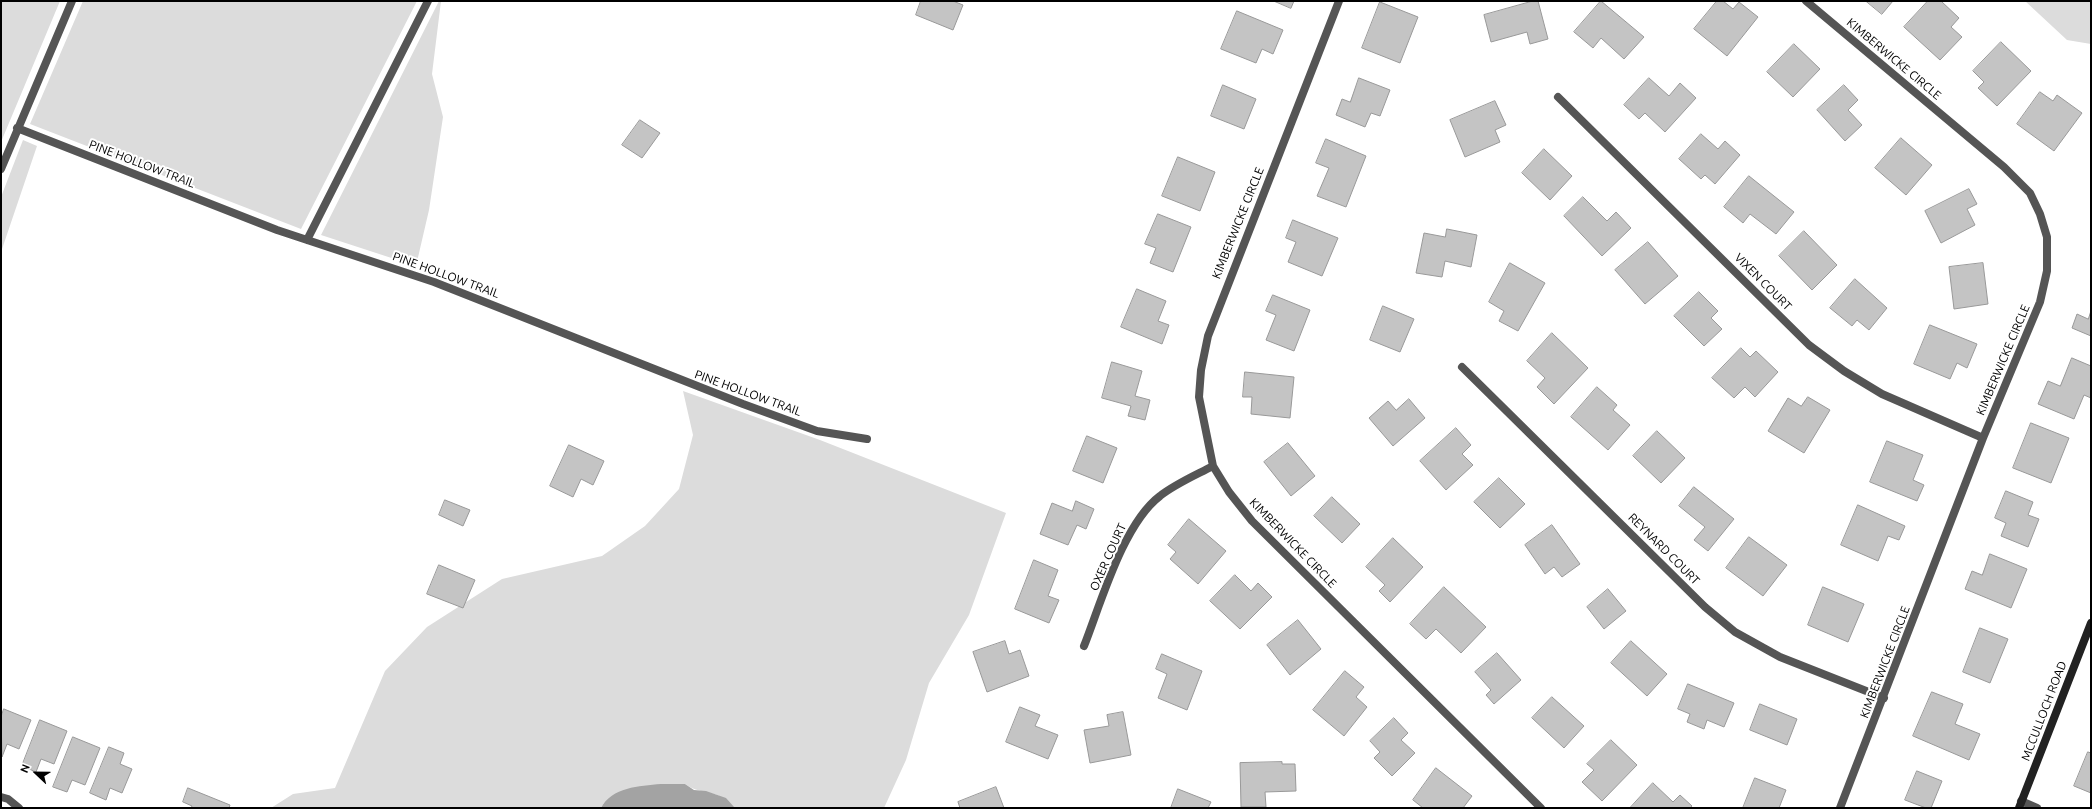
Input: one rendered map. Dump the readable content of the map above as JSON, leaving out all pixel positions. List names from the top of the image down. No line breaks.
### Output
{"streets":{"street":["KIMBERWICKE CIRCLE","PINE HOLLOW TRAIL","VIXEN COURT","REYNARD COURT","OXER COURT","MCCULLOCH ROAD"]},"crossings":[["KIMBERWICKE CIRCLE","VIXEN COURT"],["KIMBERWICKE CIRCLE","REYNARD COURT"],["KIMBERWICKE CIRCLE","OXER COURT"]],"north":"left"}
